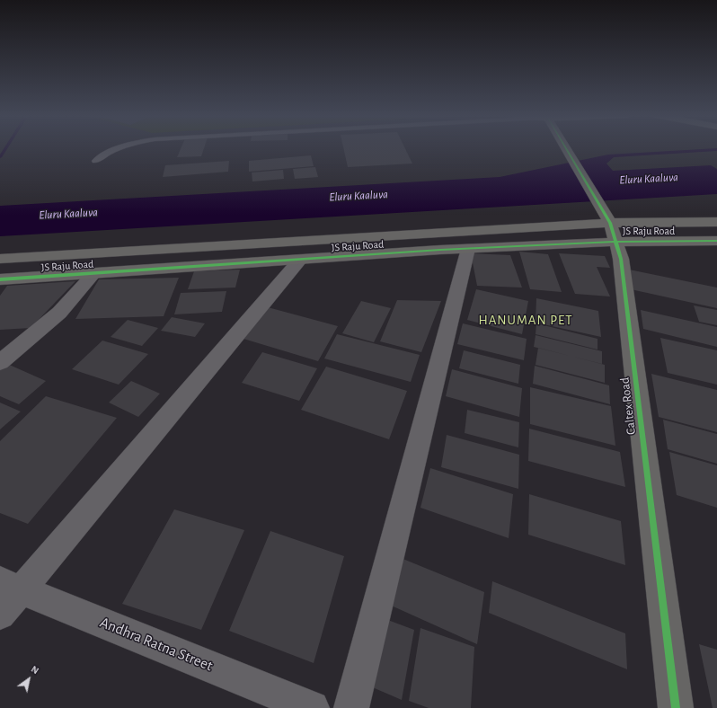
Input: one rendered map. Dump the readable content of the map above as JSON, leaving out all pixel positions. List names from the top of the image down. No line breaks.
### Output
{"streets":{"street":["JS Raju Road","Caltex Road","Andhra Ratna Street"]},"crossings":[["JS Raju Road","Caltex Road"]],"districts":["HANUMAN PET"],"water":["Eluru Kaaluva"],"north":"top right"}
